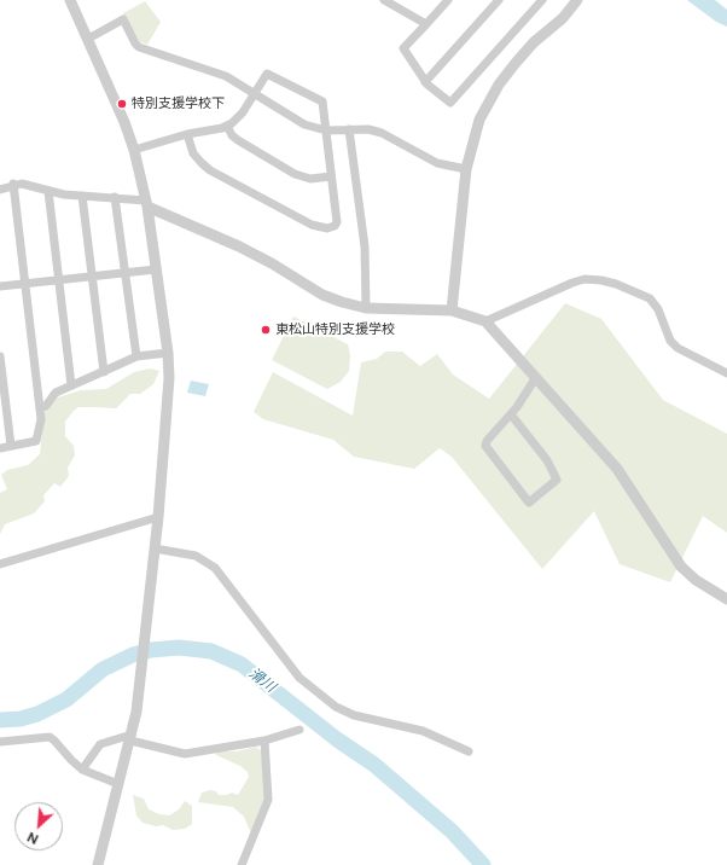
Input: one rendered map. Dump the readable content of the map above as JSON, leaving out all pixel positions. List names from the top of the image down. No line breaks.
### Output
{"water":["滑川"],"places":["特別支援学校下","東松山特別支援学校"],"north":"bottom left"}
